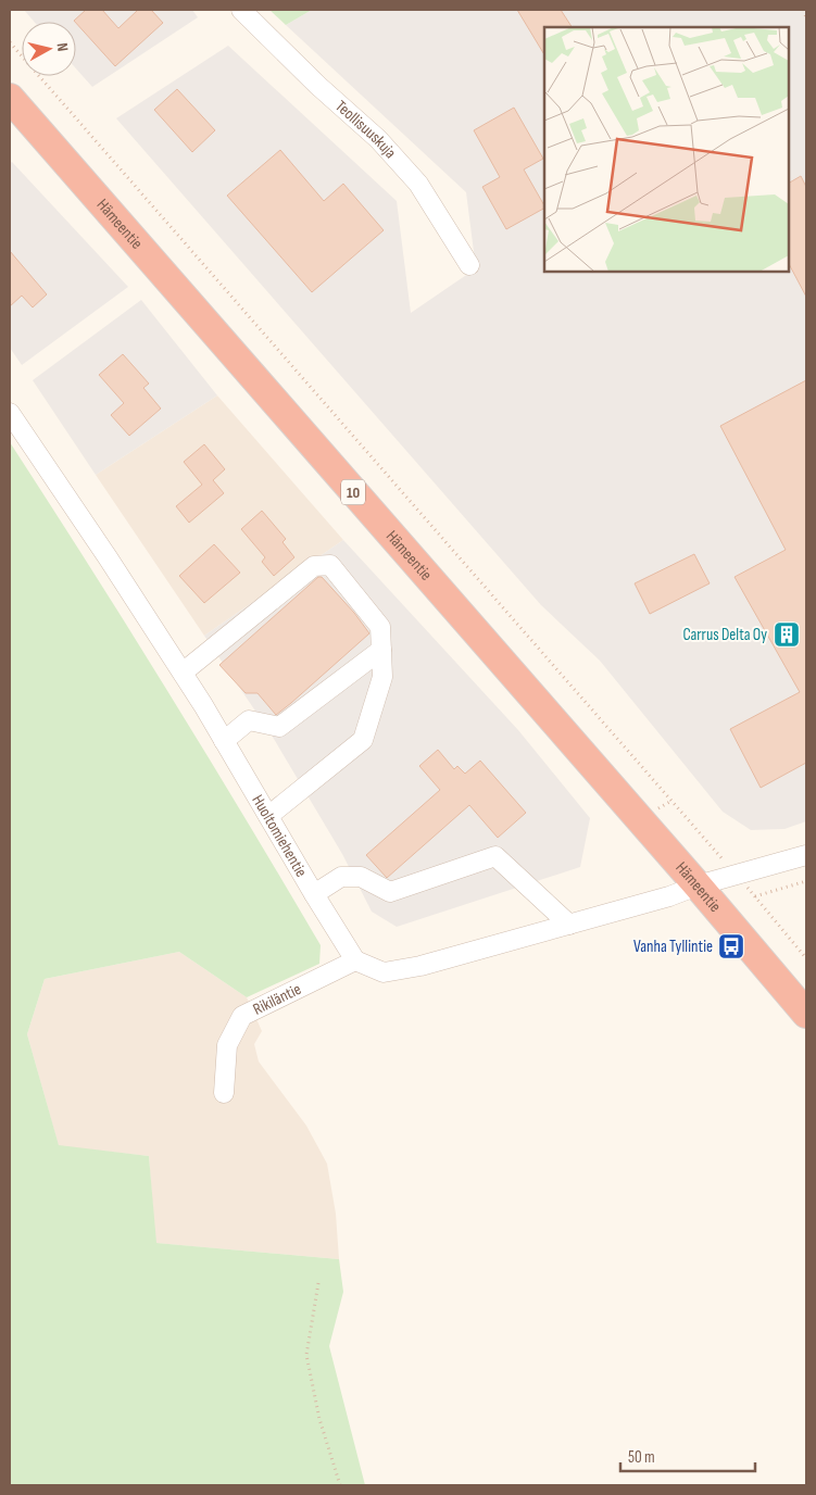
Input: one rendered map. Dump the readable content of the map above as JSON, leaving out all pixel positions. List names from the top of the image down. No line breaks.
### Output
{"streets":{"highway":["Hämeentie","10"],"street":["Teollisuuskuja","Huoltomiehentie","Rikiläntie"]},"crossings":[["Huoltomiehentie","Rikiläntie"]],"places":{"building":["Carrus Delta Oy"],"bus stop":["Vanha Tyllintie"]},"scale_bar":"50 m","north":"right"}
